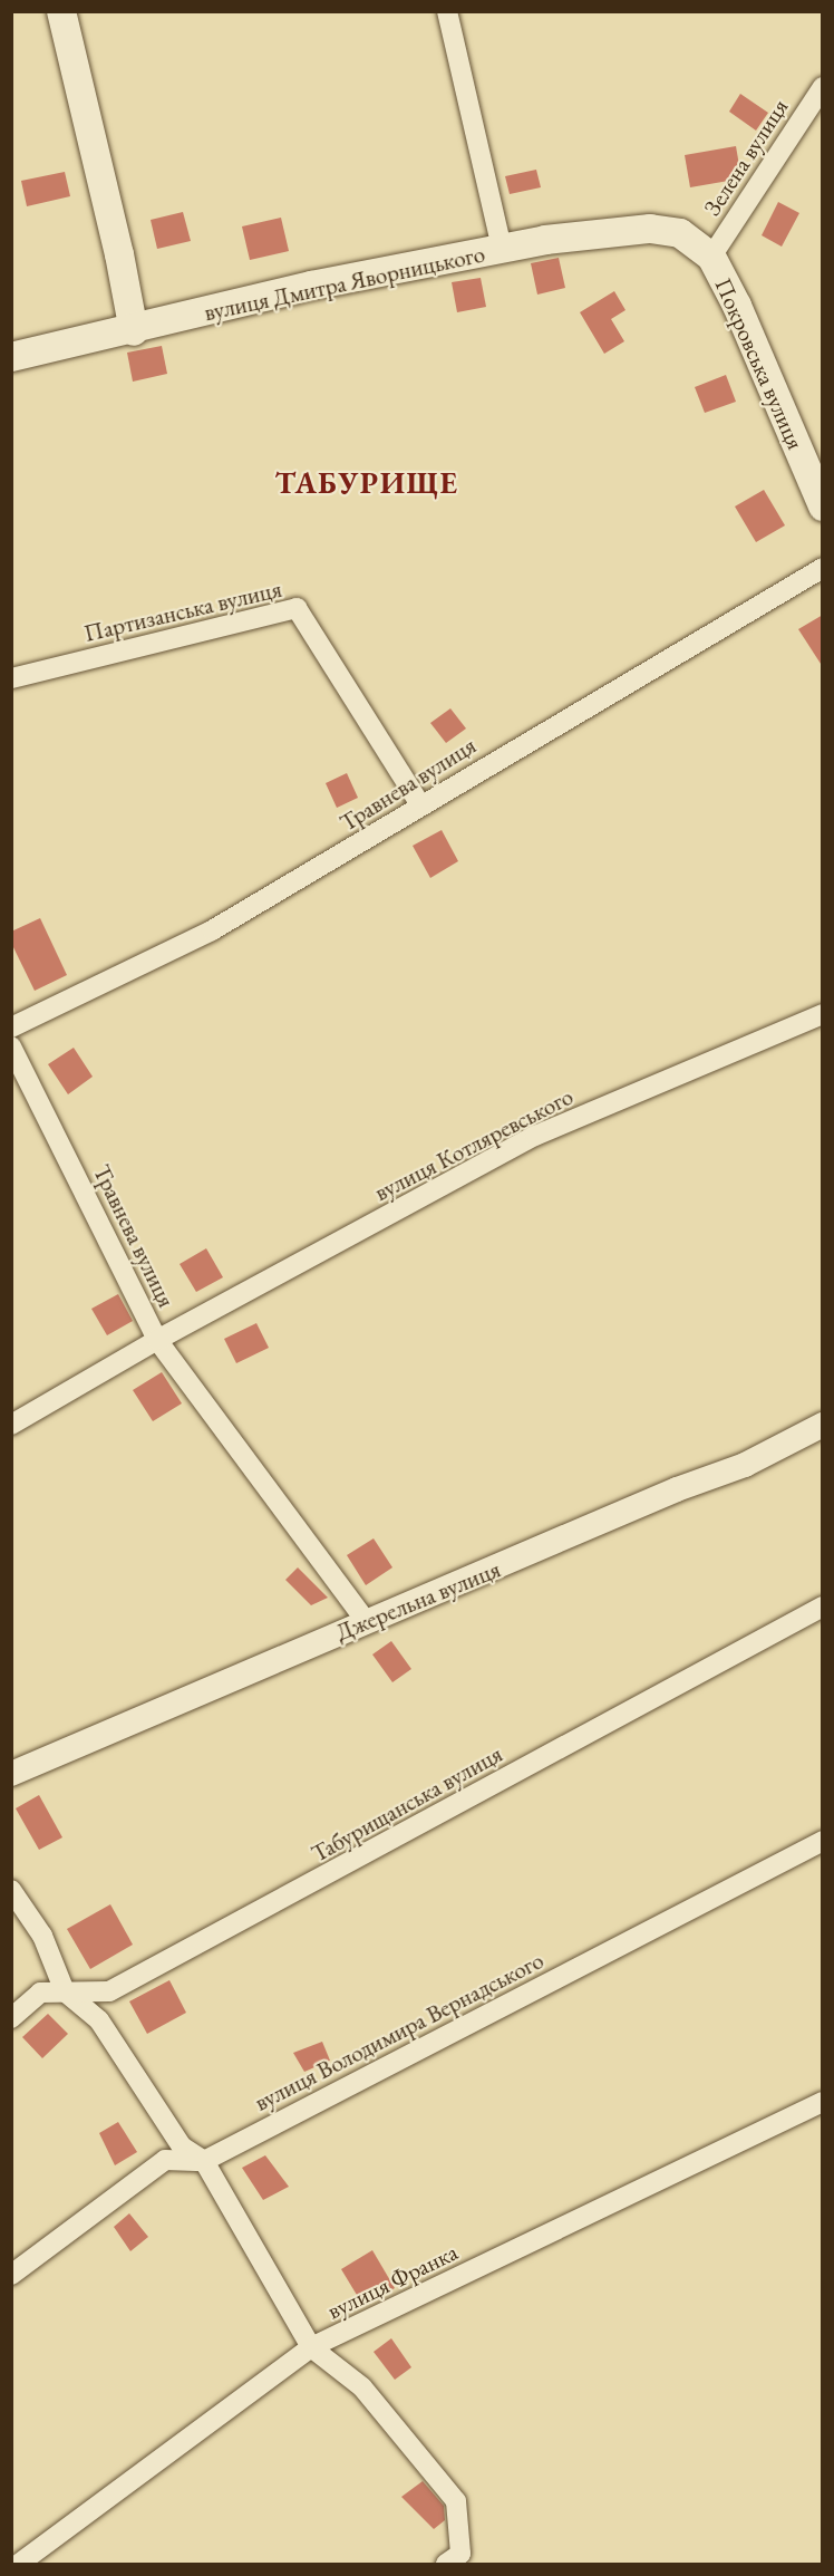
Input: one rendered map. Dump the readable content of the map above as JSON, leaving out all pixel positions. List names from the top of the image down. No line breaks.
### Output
{"streets":{"main road":["вулиця Дмитра Яворницького","Покровська вулиця"],"street":["Зелена вулиця","Партизанська вулиця","Травнева вулиця","вулиця Котляревського","Джерельна вулиця","Табурищанська вулиця","вулиця Володимира Вернадського","вулиця Франка"]},"crossings":[["Зелена вулиця","Покровська вулиця"],["вулиця Дмитра Яворницького","Покровська вулиця"],["Партизанська вулиця","Травнева вулиця"],["Травнева вулиця","вулиця Котляревського"]],"districts":["ТАБУРИЩЕ"]}
